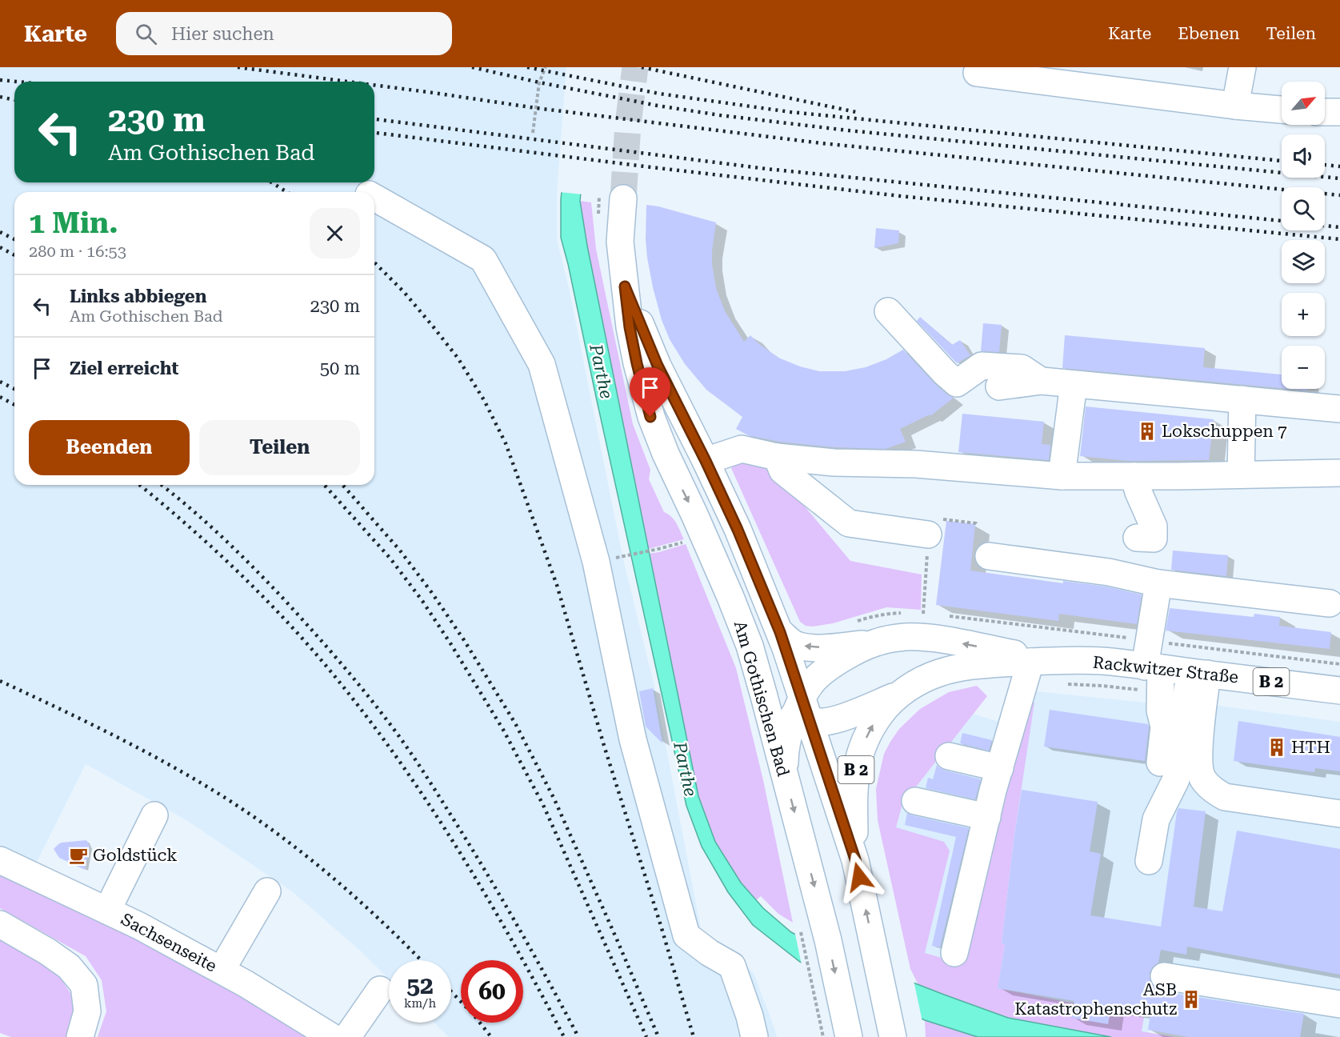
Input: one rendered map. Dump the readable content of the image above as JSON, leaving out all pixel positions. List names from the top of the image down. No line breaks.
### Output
{"streets":{"main road":["Rackwitzer Straße","B 2","Am Gothischen Bad","Sachsenseite"]},"crossings":[["Rackwitzer Straße","Am Gothischen Bad"]],"water":["Parthe"],"places":{"building":["Lokschuppen 7","HTH","ASB Katastrophenschutz"],"cafe":["Goldstück"]},"north":"top right","page":{"header":"Karte","search":"Hier suchen","nav":["Karte","Ebenen","Teilen"],"map_buttons":["+","−"],"turn":["230 m","Am Gothischen Bad"],"heading":["1 Min.","280 m · 16:53"],"list":[{"name":"Links abbiegen","note":"Am Gothischen Bad","value":"230 m"},{"name":"Ziel erreicht","value":"50 m"}],"buttons":["Beenden","Teilen"],"speed":"52 km/h","limit":"60"}}
